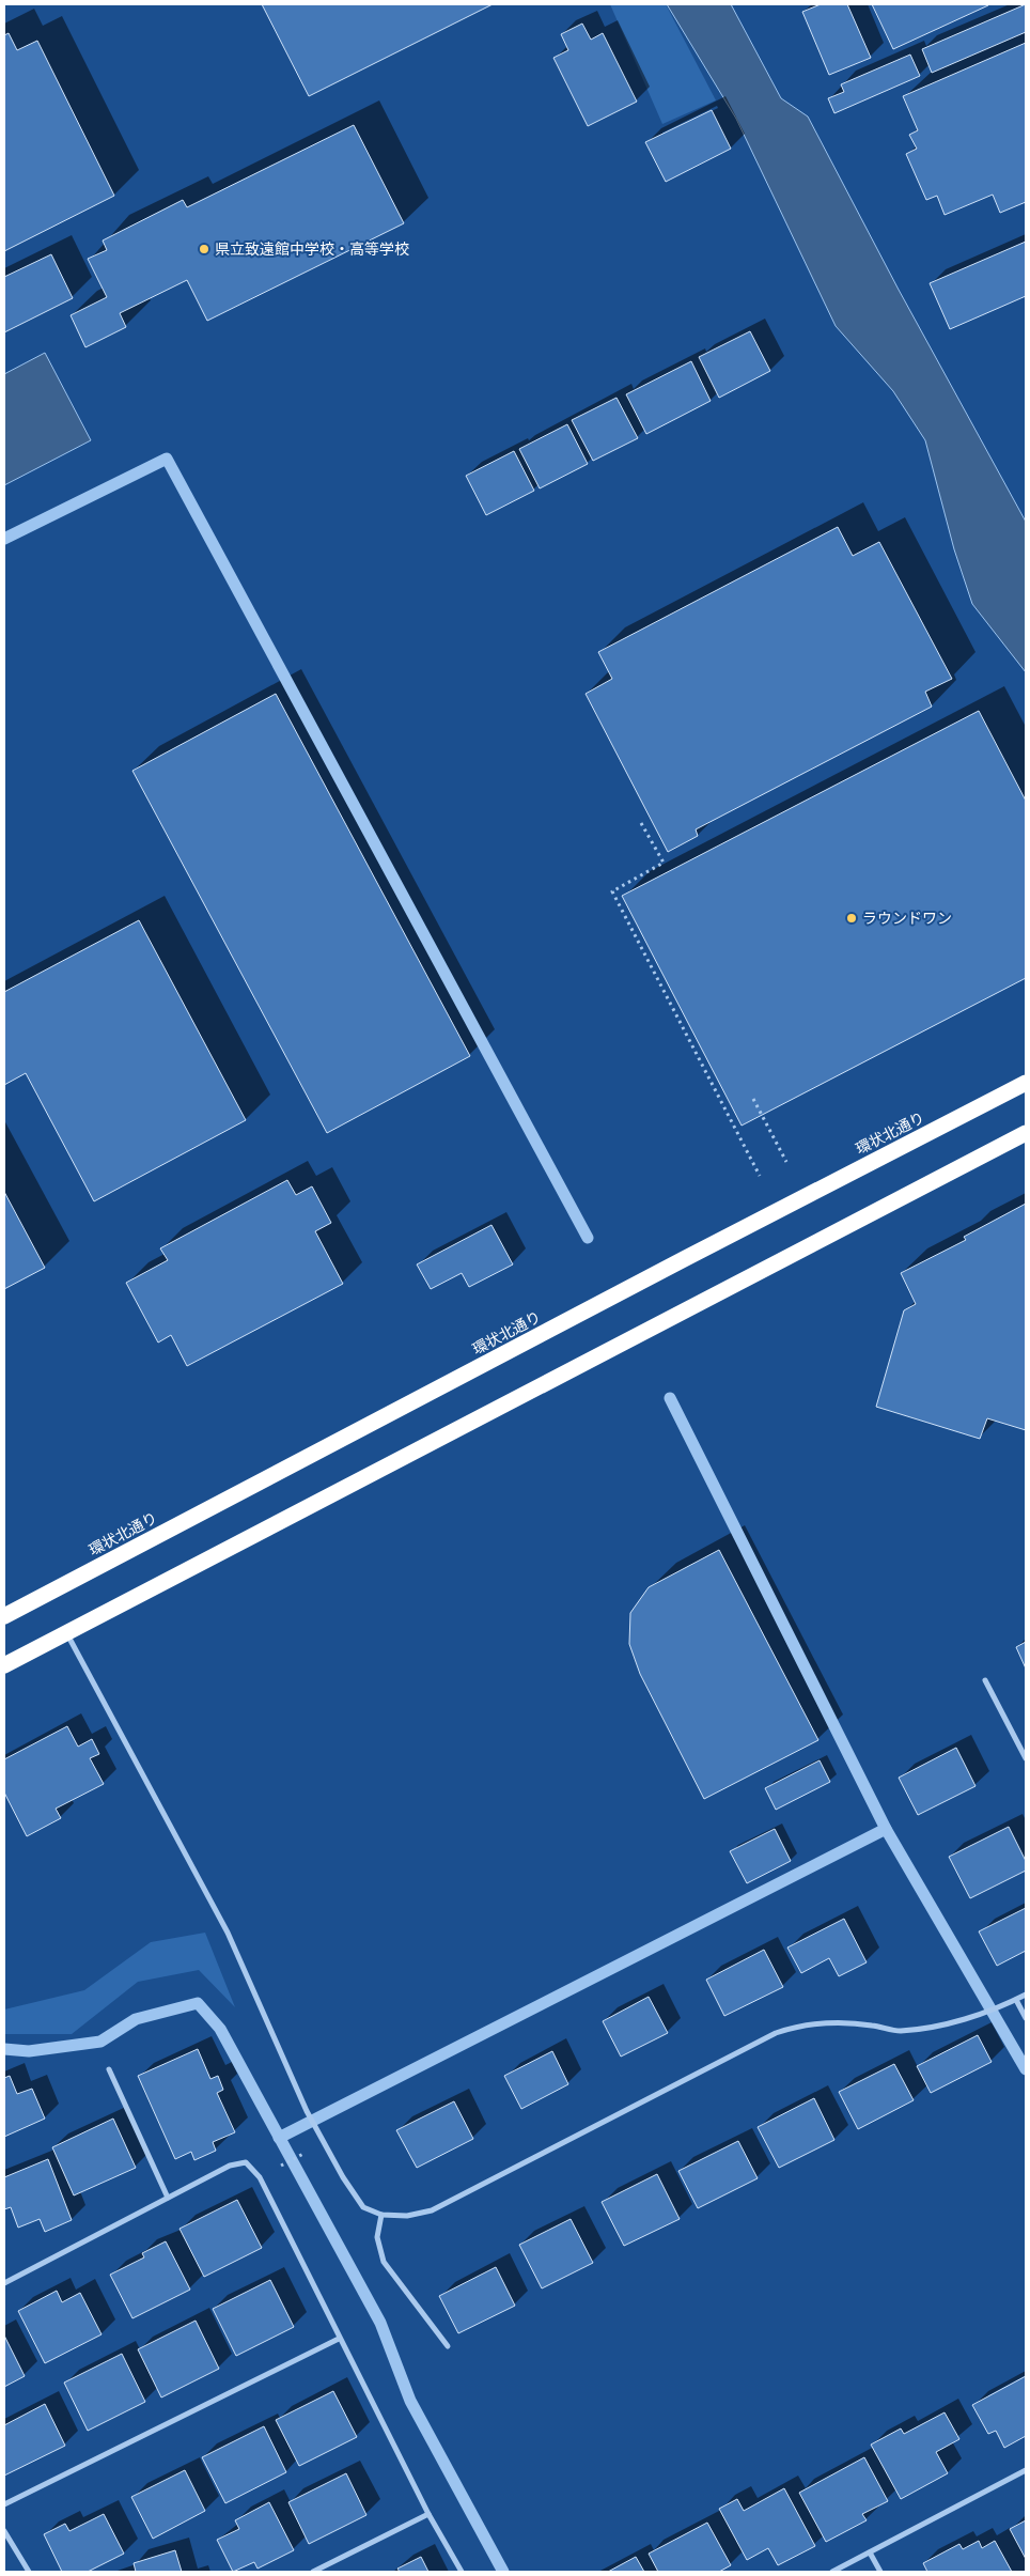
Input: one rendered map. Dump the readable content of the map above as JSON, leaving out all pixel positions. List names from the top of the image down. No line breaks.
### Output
{"streets":{"highway":["環状北通り"]},"places":["県立致遠館中学校・高等学校","ラウンドワン"]}
